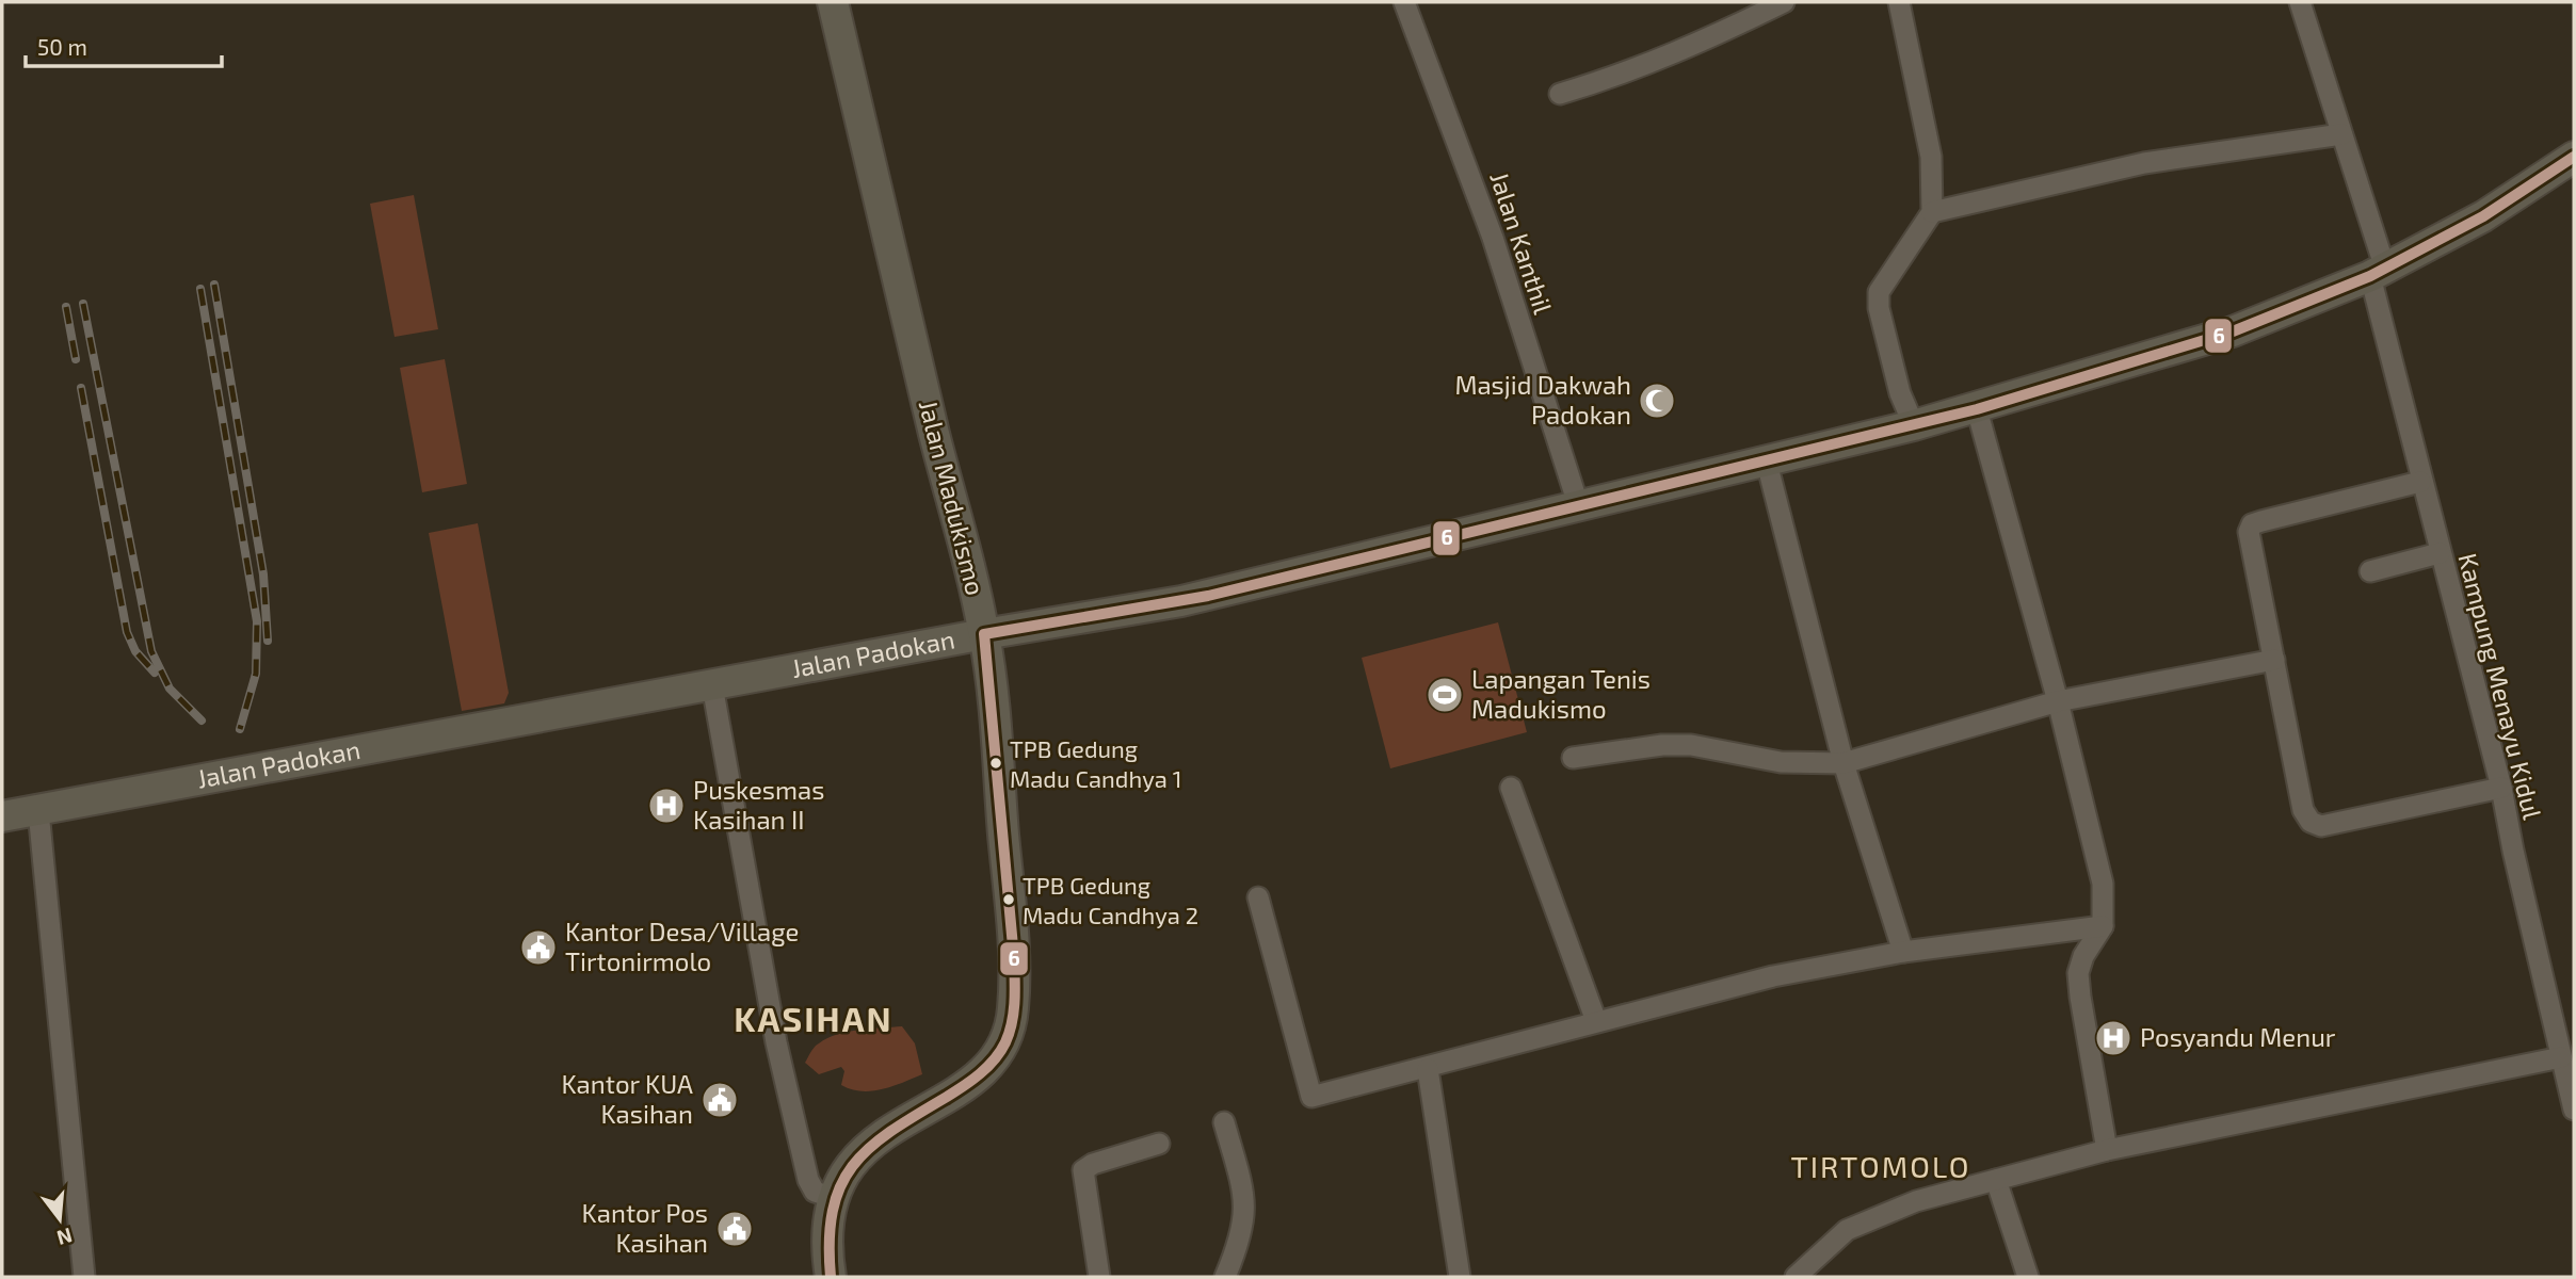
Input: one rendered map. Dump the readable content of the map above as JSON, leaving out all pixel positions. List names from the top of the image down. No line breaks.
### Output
{"streets":{"main road":["Jalan Madukismo","Jalan Padokan"],"street":["Jalan Kanthil","Kampung Menayu Kidul"]},"crossings":[["Jalan Kanthil","Jalan Padokan"],["Jalan Madukismo","Jalan Padokan"],["Jalan Padokan","Kampung Menayu Kidul"]],"districts":["KASIHAN","TIRTOMOLO"],"places":{"mosque":["Masjid Dakwah Padokan"],"sports":["Lapangan Tenis Madukismo"],"other":["TPB Gedung Madu Candhya 1","TPB Gedung Madu Candhya 2"],"hospital":["Puskesmas Kasihan II","Posyandu Menur"],"public building":["Kantor Desa/Village Tirtonirmolo","Kantor KUA Kasihan","Kantor Pos Kasihan"]},"lines":["transit line 6"],"scale_bar":"50 m","north":"bottom"}
